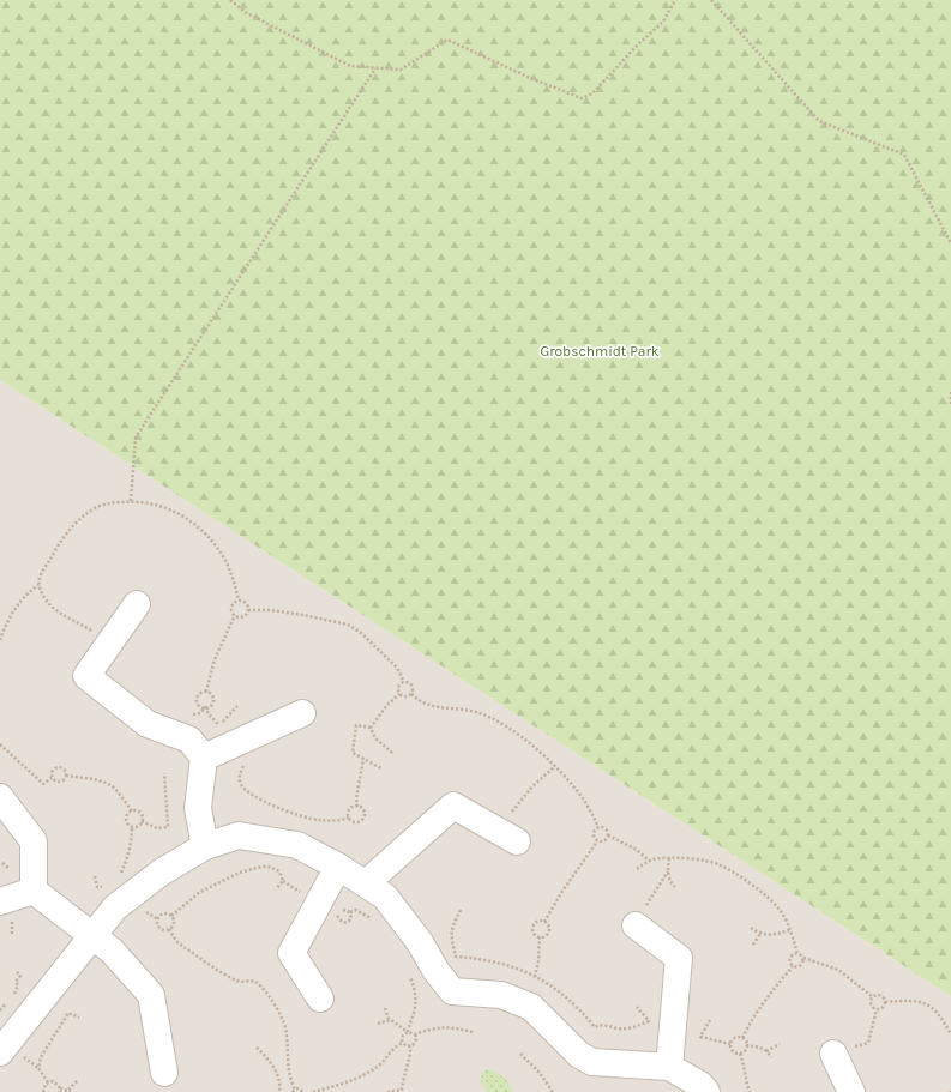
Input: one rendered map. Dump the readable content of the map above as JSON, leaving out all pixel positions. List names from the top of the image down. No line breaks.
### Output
{"parks":["Grobschmidt Park"]}
